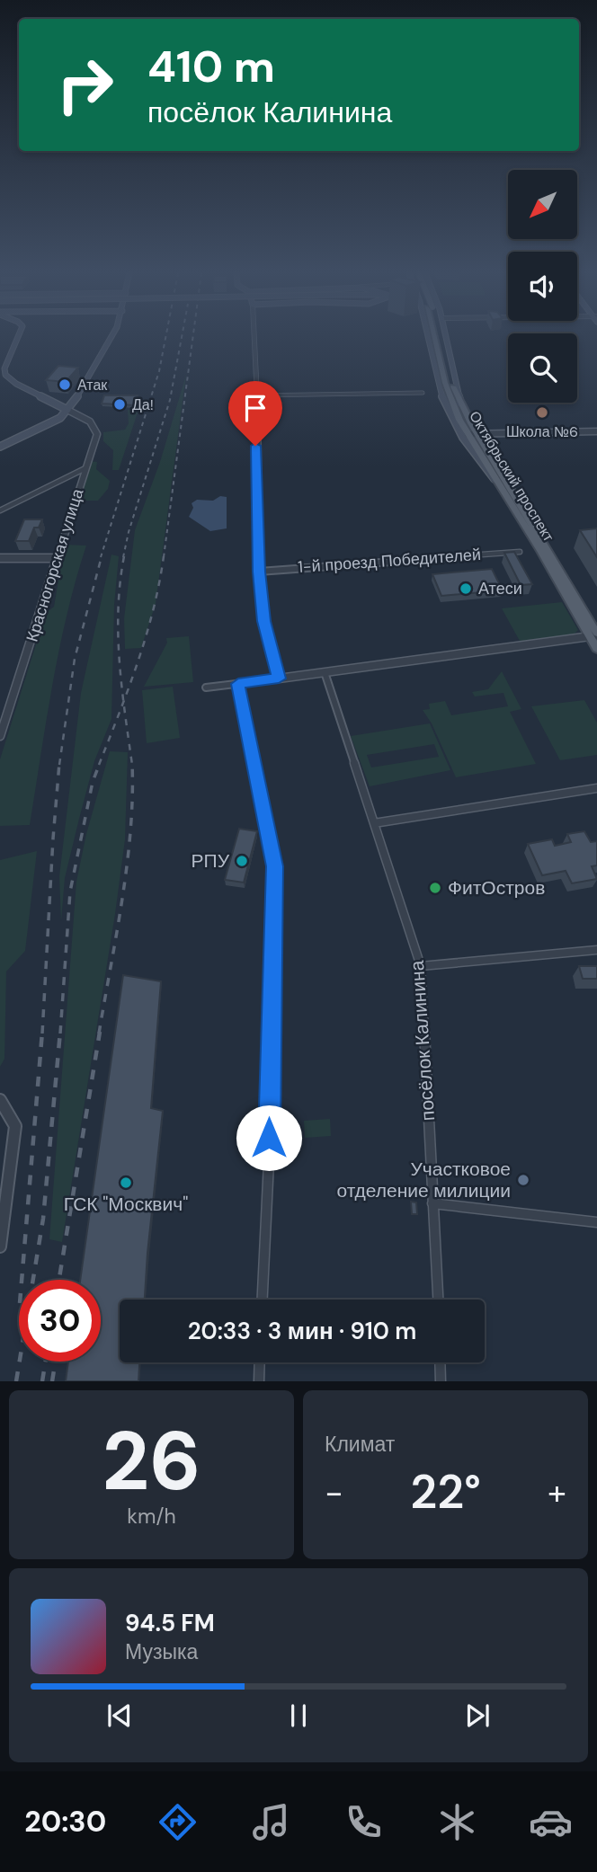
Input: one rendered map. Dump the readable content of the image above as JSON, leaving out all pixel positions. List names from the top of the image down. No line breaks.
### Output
{"streets":{"main road":["Октябрьский проспект"],"street":["1-й проезд Победителей","Красногорская улица","посёлок Калинина"]},"places":["Атак","Да!","Школа №6","Атеси","РПУ","ФитОстров","Участковое отделение милиции","ГСК \"Москвич\""],"north":"bottom left","page":{"turn":["410 m","посёлок Калинина"],"limit":"30","trip":"20:33 · 3 мин · 910 m","tile":[["26","km/h"],"Климат"],"heat":["−","22°","+"],"song":["94.5 FM","Музыка"],"tabs":"20:30"}}
